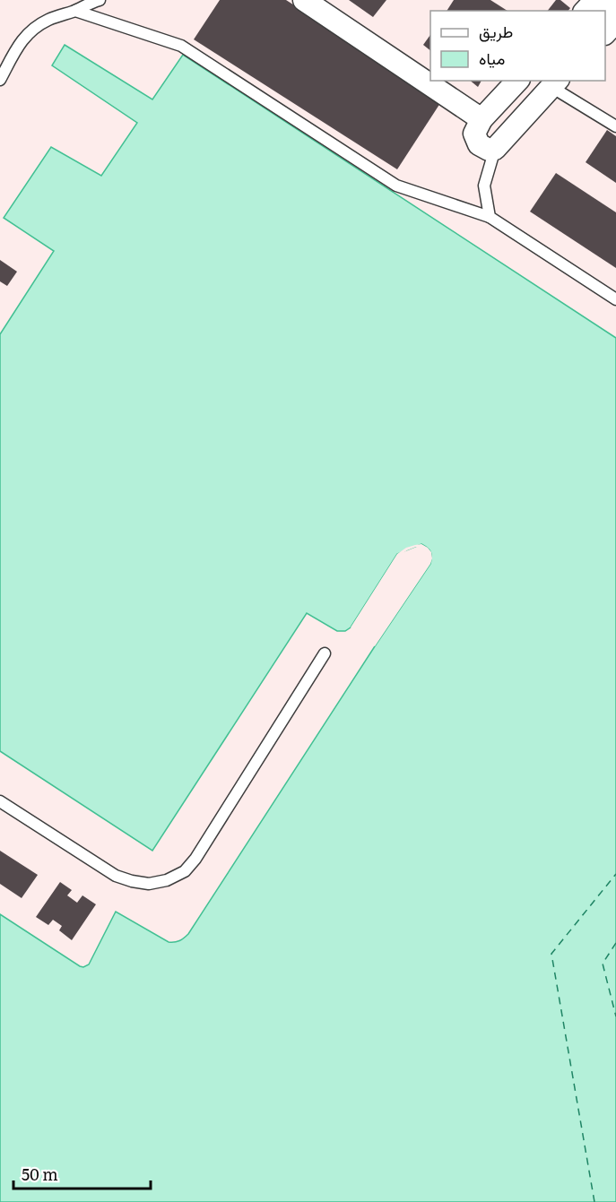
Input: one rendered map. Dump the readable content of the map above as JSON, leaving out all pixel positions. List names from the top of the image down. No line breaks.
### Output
{"legend":["طريق","مياه"],"scale_bar":"50 m"}
